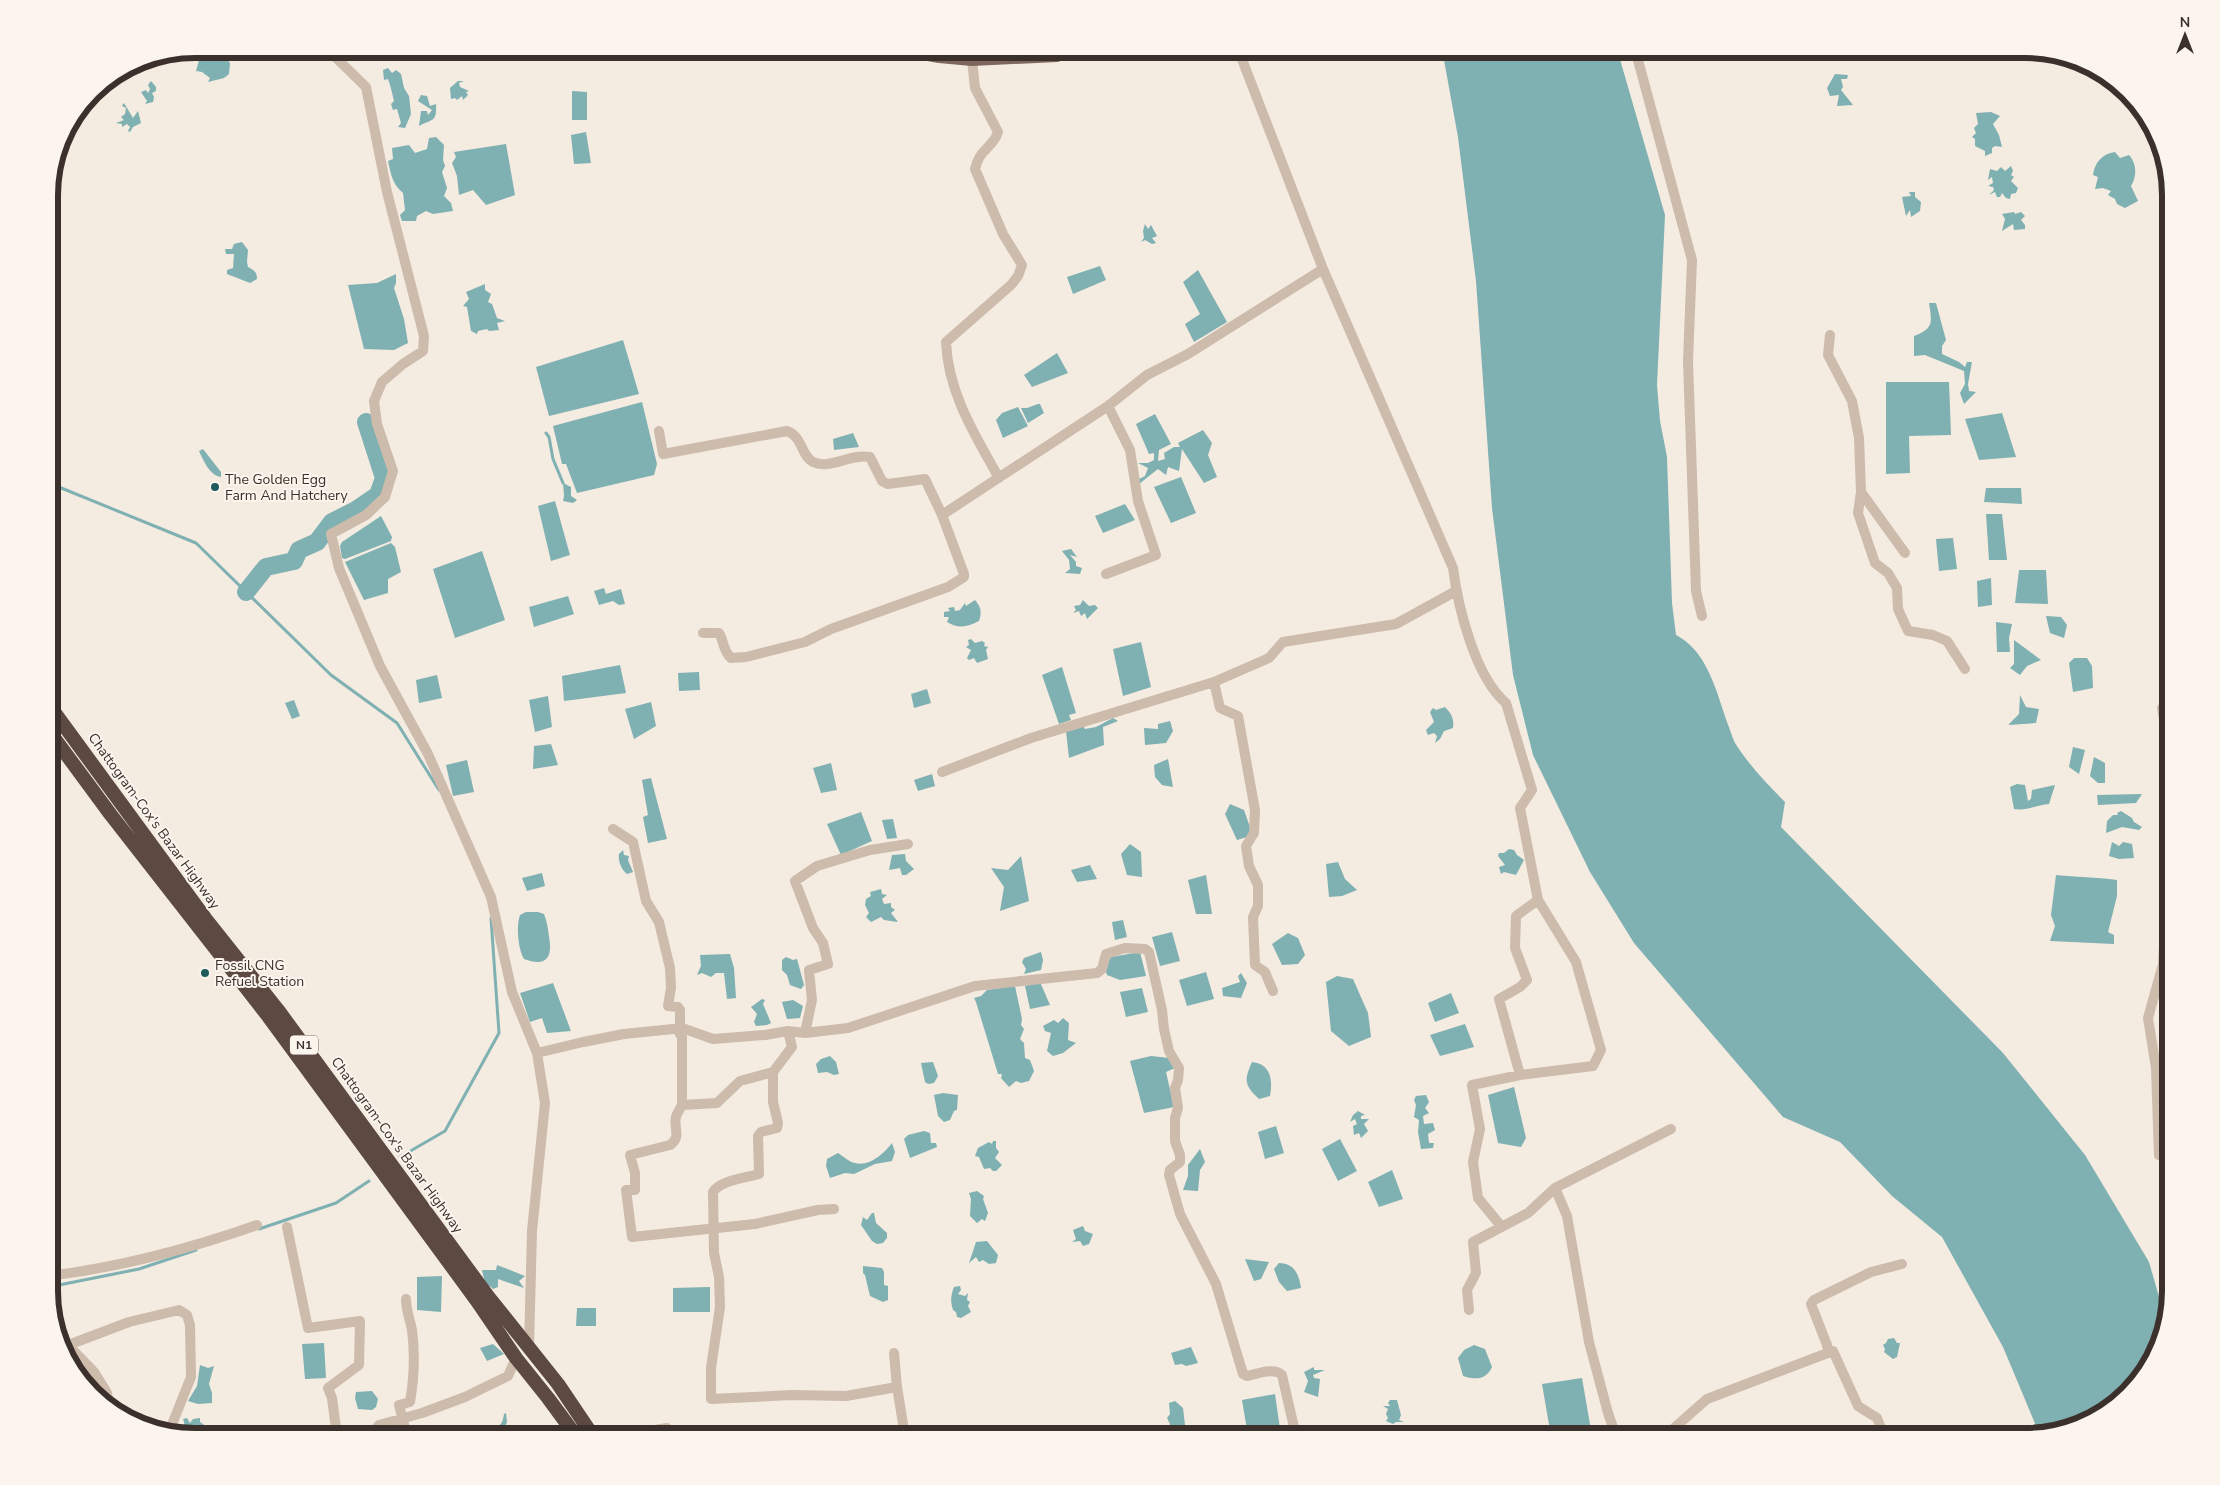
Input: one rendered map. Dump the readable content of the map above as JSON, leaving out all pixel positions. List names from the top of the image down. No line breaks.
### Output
{"streets":{"highway":["Chattogram-Cox's Bazar Highway","N1"]},"places":["The Golden Egg Farm And Hatchery","Fossil CNG Refuel Station"],"north":"top"}
